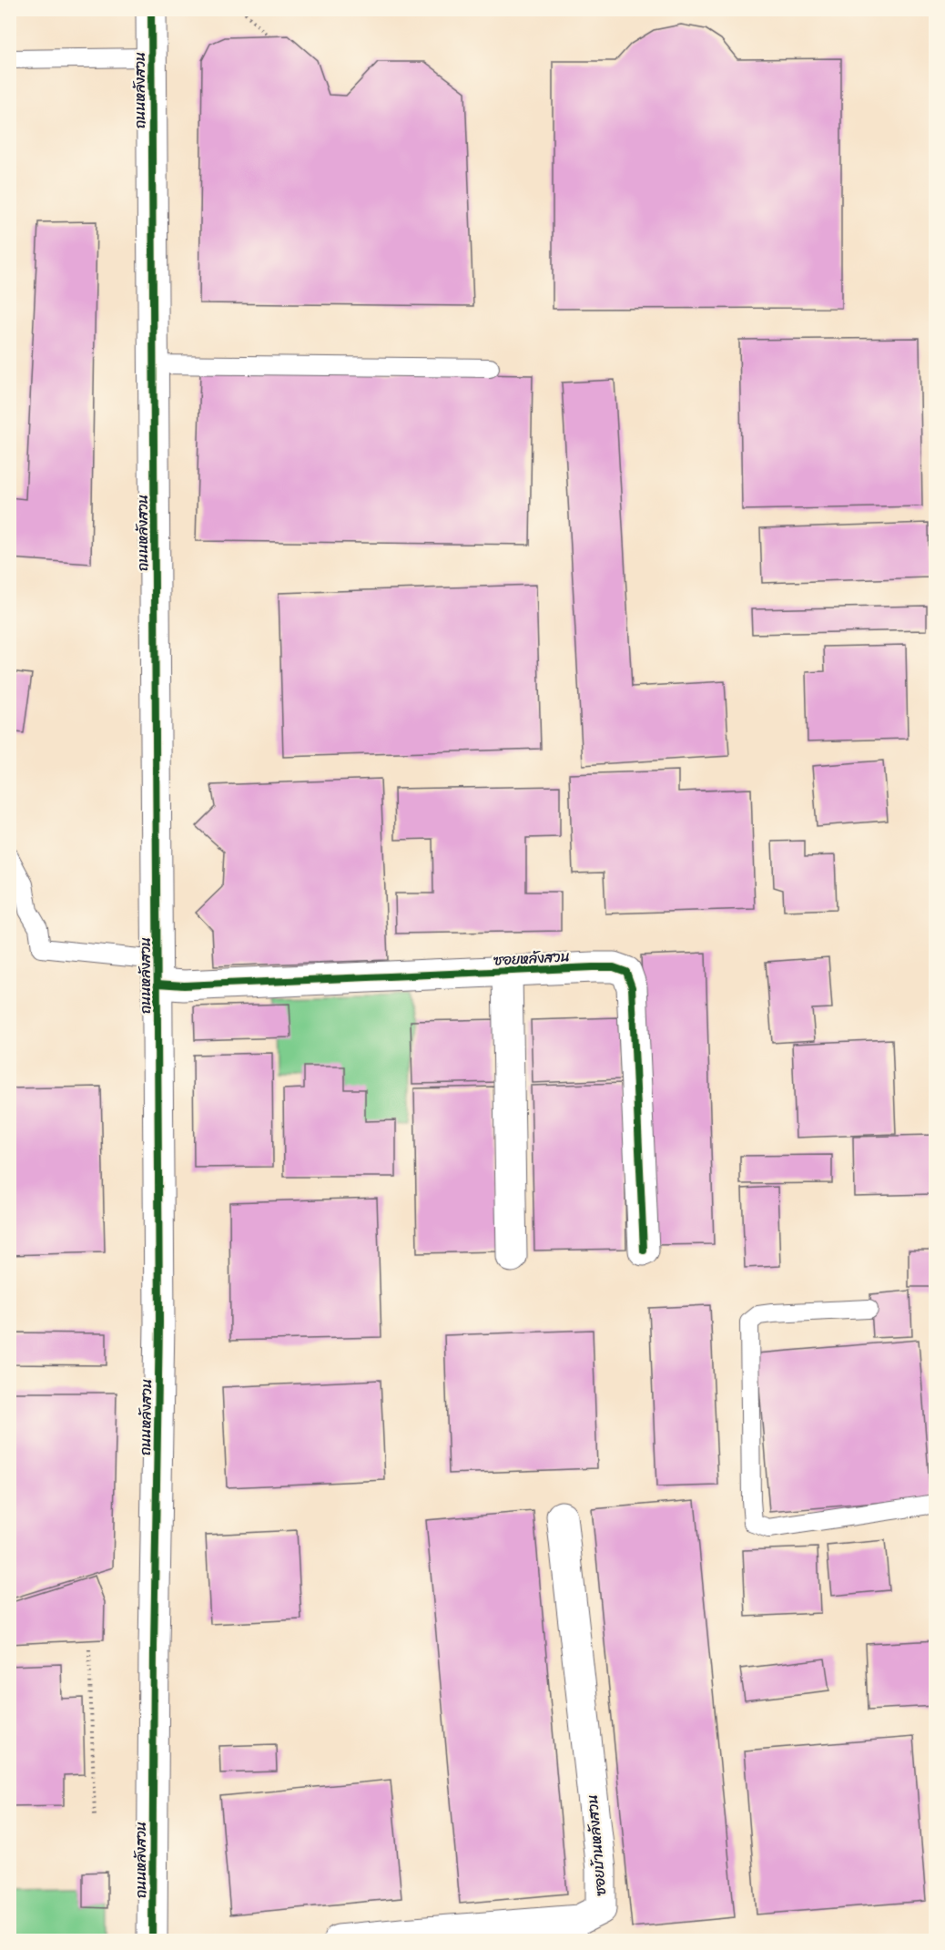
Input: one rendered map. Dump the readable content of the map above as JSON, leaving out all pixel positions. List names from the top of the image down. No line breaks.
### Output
{"streets":{"street":["ถนนหลังสวน","ซอยหลังสวน","ซอยบ้านหลังสวน"]},"crossings":[["ถนนหลังสวน","ซอยหลังสวน"]]}
